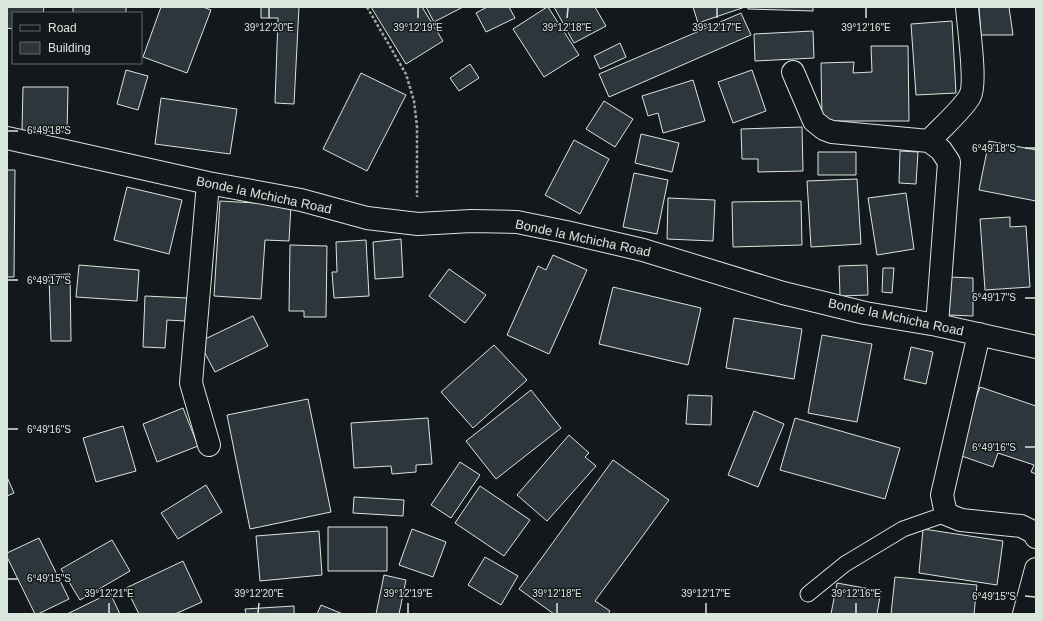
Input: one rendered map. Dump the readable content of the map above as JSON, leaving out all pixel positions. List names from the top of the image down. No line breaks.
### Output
{"streets":{"street":["Bonde la Mchicha Road"]},"legend":["Road","Building"],"coordinates":["39°12'20\"E","39°12'19\"E","39°12'18\"E","39°12'17\"E","39°12'16\"E","6°49'18\"S","6°49'17\"S","6°49'16\"S","6°49'15\"S","39°12'21\"E"]}
